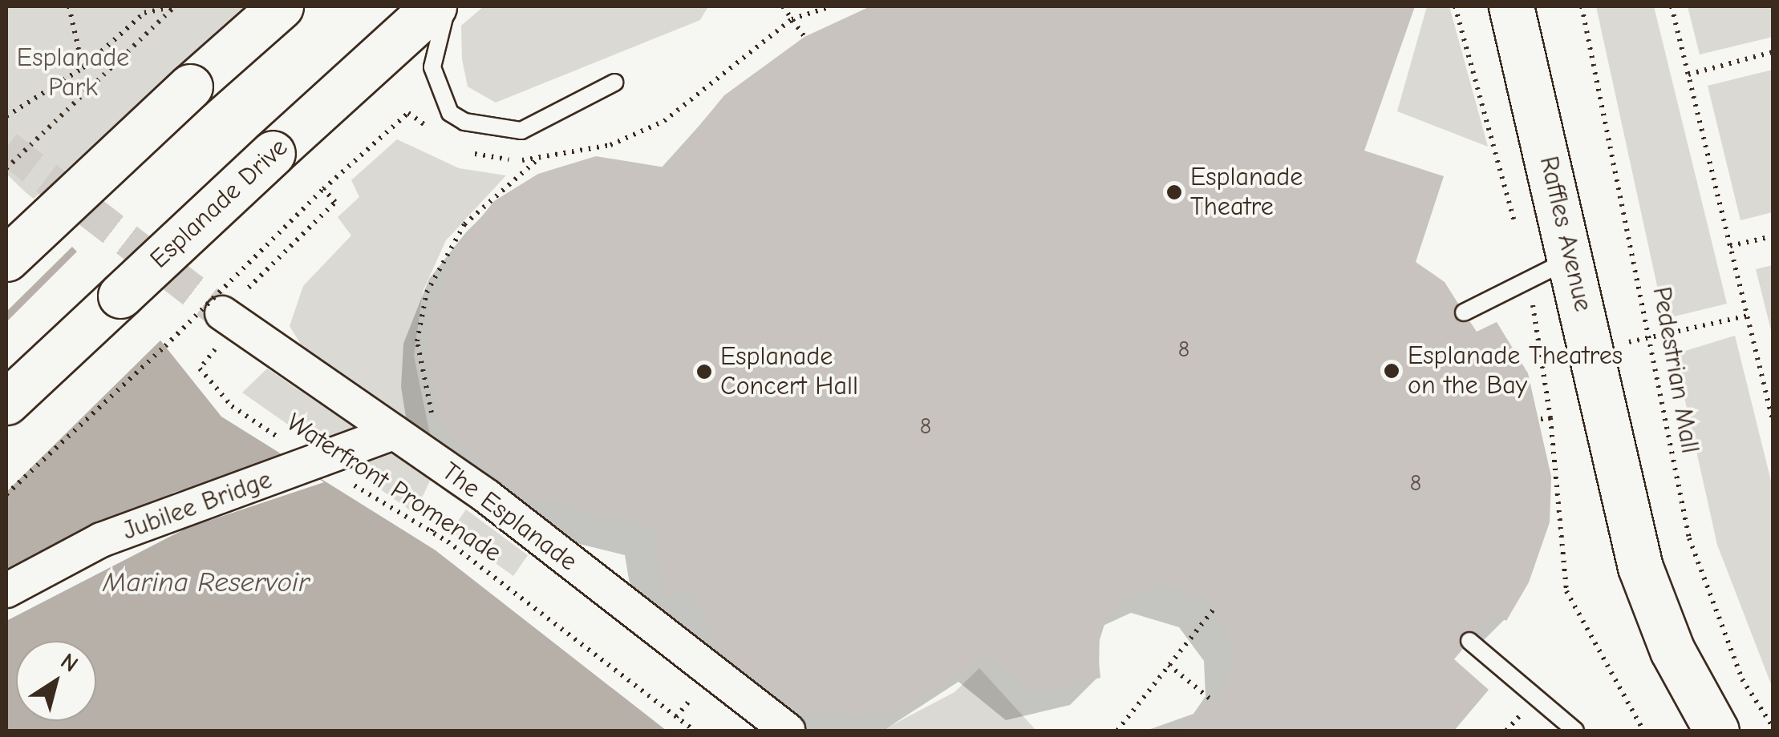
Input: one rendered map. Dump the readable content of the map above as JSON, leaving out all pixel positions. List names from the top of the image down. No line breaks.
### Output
{"streets":{"main road":["Esplanade Drive","Raffles Avenue"],"street":["Jubilee Bridge","The Esplanade"],"path":["Pedestrian Mall","Waterfront Promenade"]},"crossings":[["Waterfront Promenade","Jubilee Bridge"],["Waterfront Promenade","The Esplanade"],["Jubilee Bridge","The Esplanade"]],"water":["Marina Reservoir"],"parks":["Esplanade Park"],"places":["Esplanade Theatre","Esplanade Theatres on the Bay","Esplanade Concert Hall"],"house_numbers":["8","8","8"],"north":"top right"}
